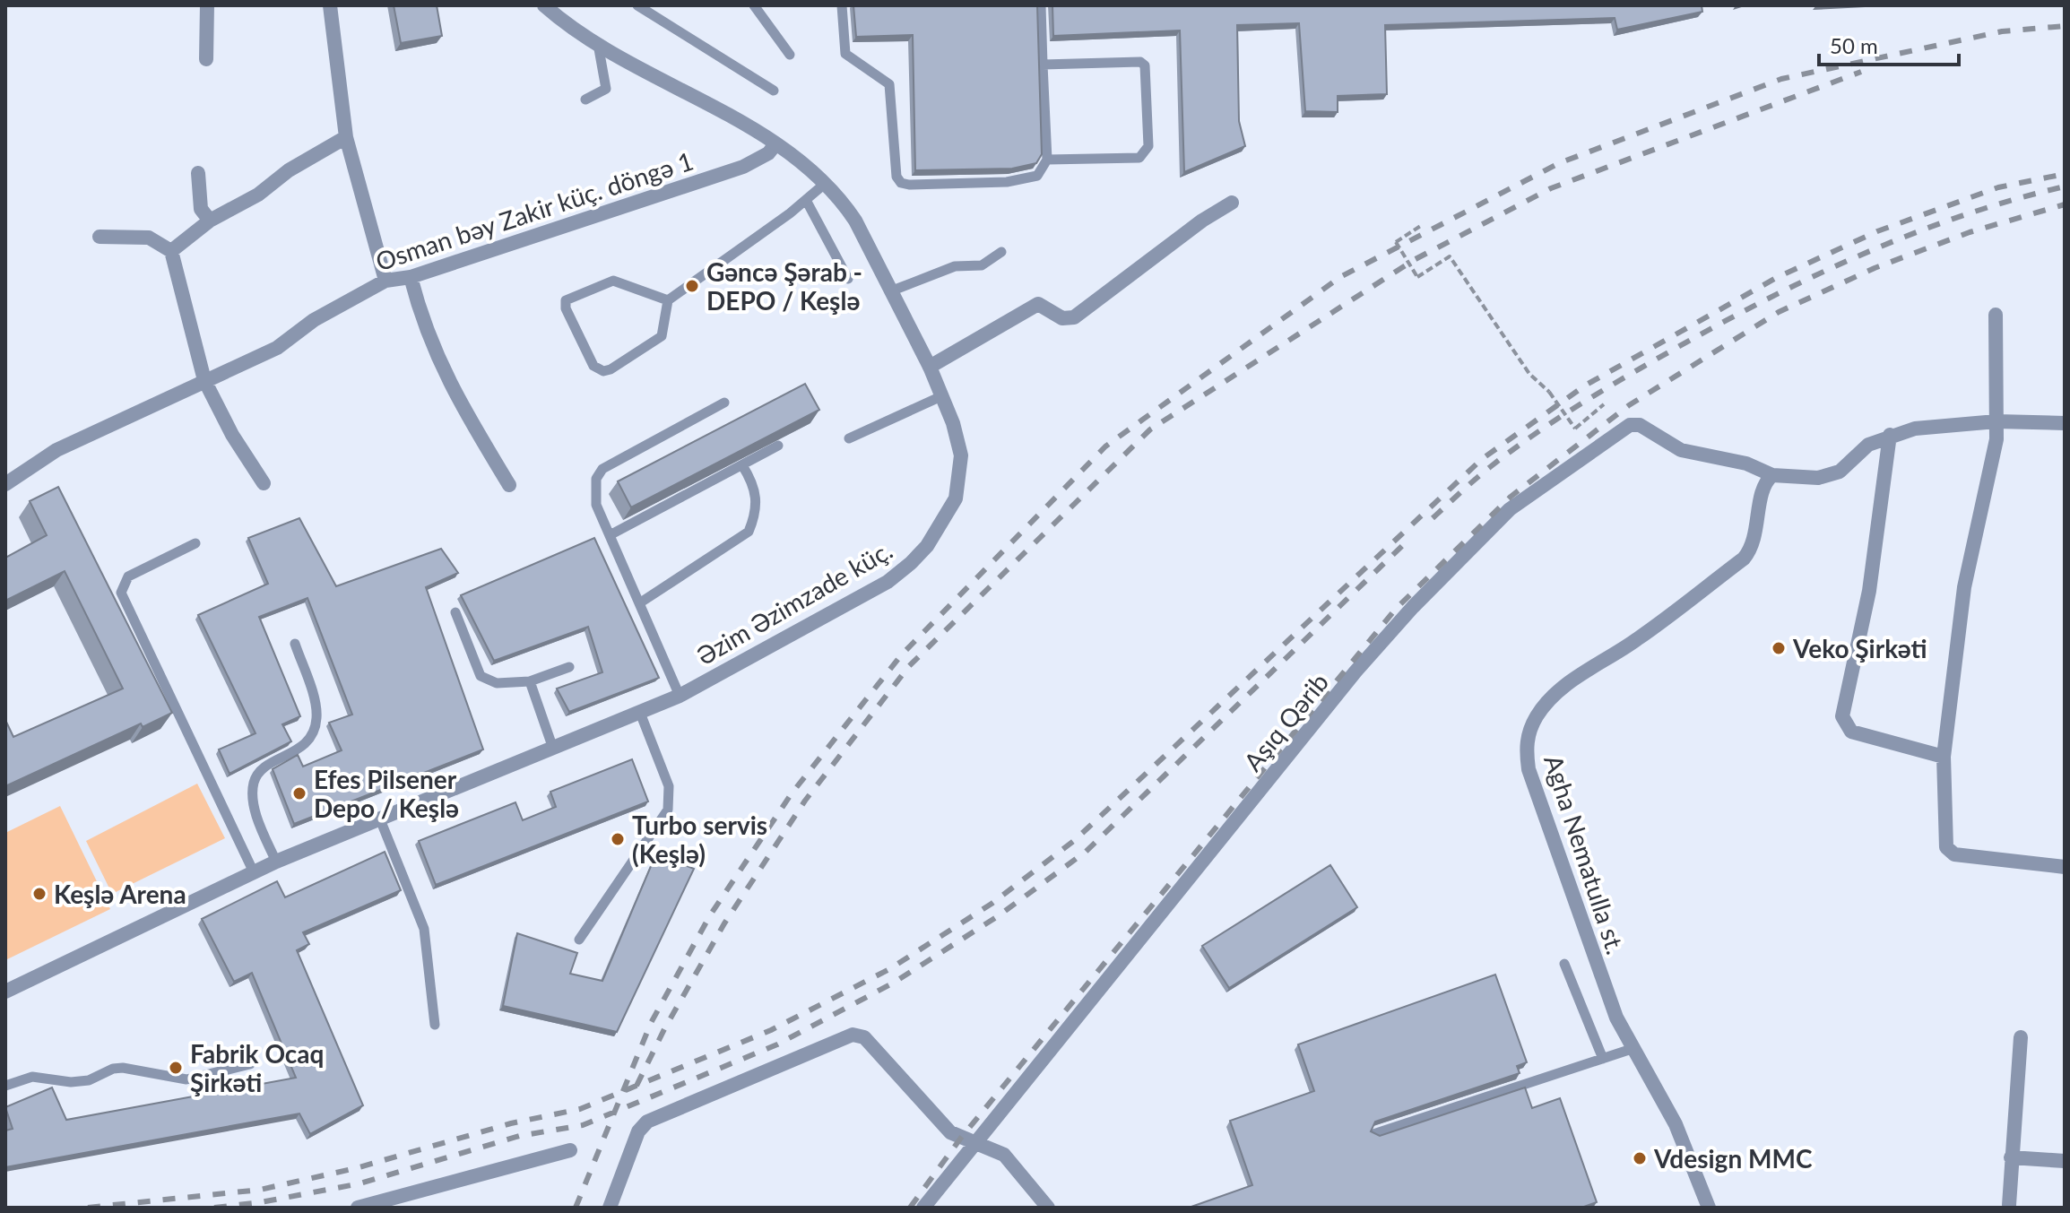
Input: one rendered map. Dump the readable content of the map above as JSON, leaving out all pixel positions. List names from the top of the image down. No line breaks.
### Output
{"streets":{"street":["Osman bəy Zakir küç. döngə 1","Əzim Əzimzade küç.","Aşıq Qərib","Agha Nematulla st."]},"crossings":[["Osman bəy Zakir küç. döngə 1","Əzim Əzimzade küç."],["Aşıq Qərib","Agha Nematulla st."]],"places":["Gəncə Şərab - DEPO / Keşlə","Veko Şirkəti","Efes Pilsener Depo / Keşlə","Turbo servis (Keşlə)","Keşlə Arena","Fabrik Ocaq Şirkəti","Vdesign MMC"],"scale_bar":"50 m"}
